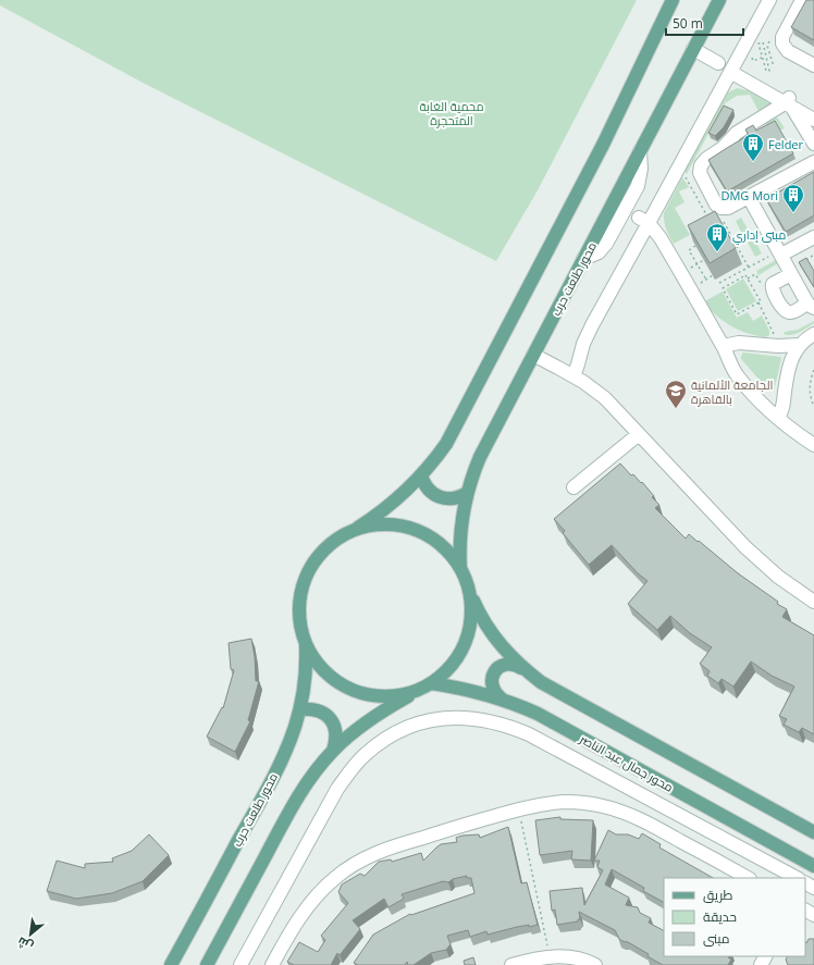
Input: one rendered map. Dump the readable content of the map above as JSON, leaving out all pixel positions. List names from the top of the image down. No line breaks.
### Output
{"streets":{"main road":["محور طلعت حرب","محور جمال عبد الناصر"]},"parks":["محمية الغابة المتحجرة"],"places":{"building":["Felder","DMG Mori","مبنى إداري"],"school or university":["الجامعة الألمانية بالقاهرة"]},"legend":["طريق","حديقة","مبنى"],"scale_bar":"50 m","north":"bottom left"}
